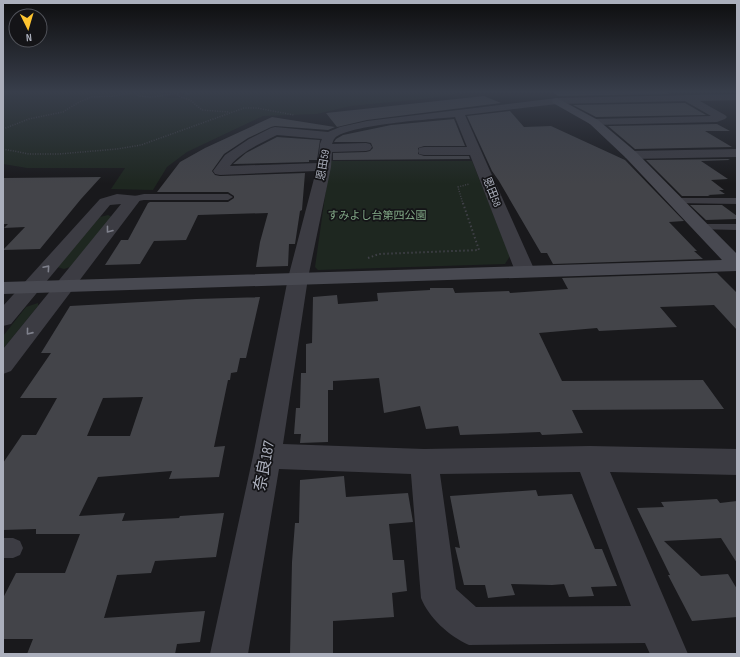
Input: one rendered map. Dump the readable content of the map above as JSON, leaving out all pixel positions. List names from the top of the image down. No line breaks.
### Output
{"streets":{"street":["恩田59","恩田58","奈良187"]},"crossings":[["恩田59","奈良187"]],"parks":["すみよし台第四公園"],"north":"bottom"}
